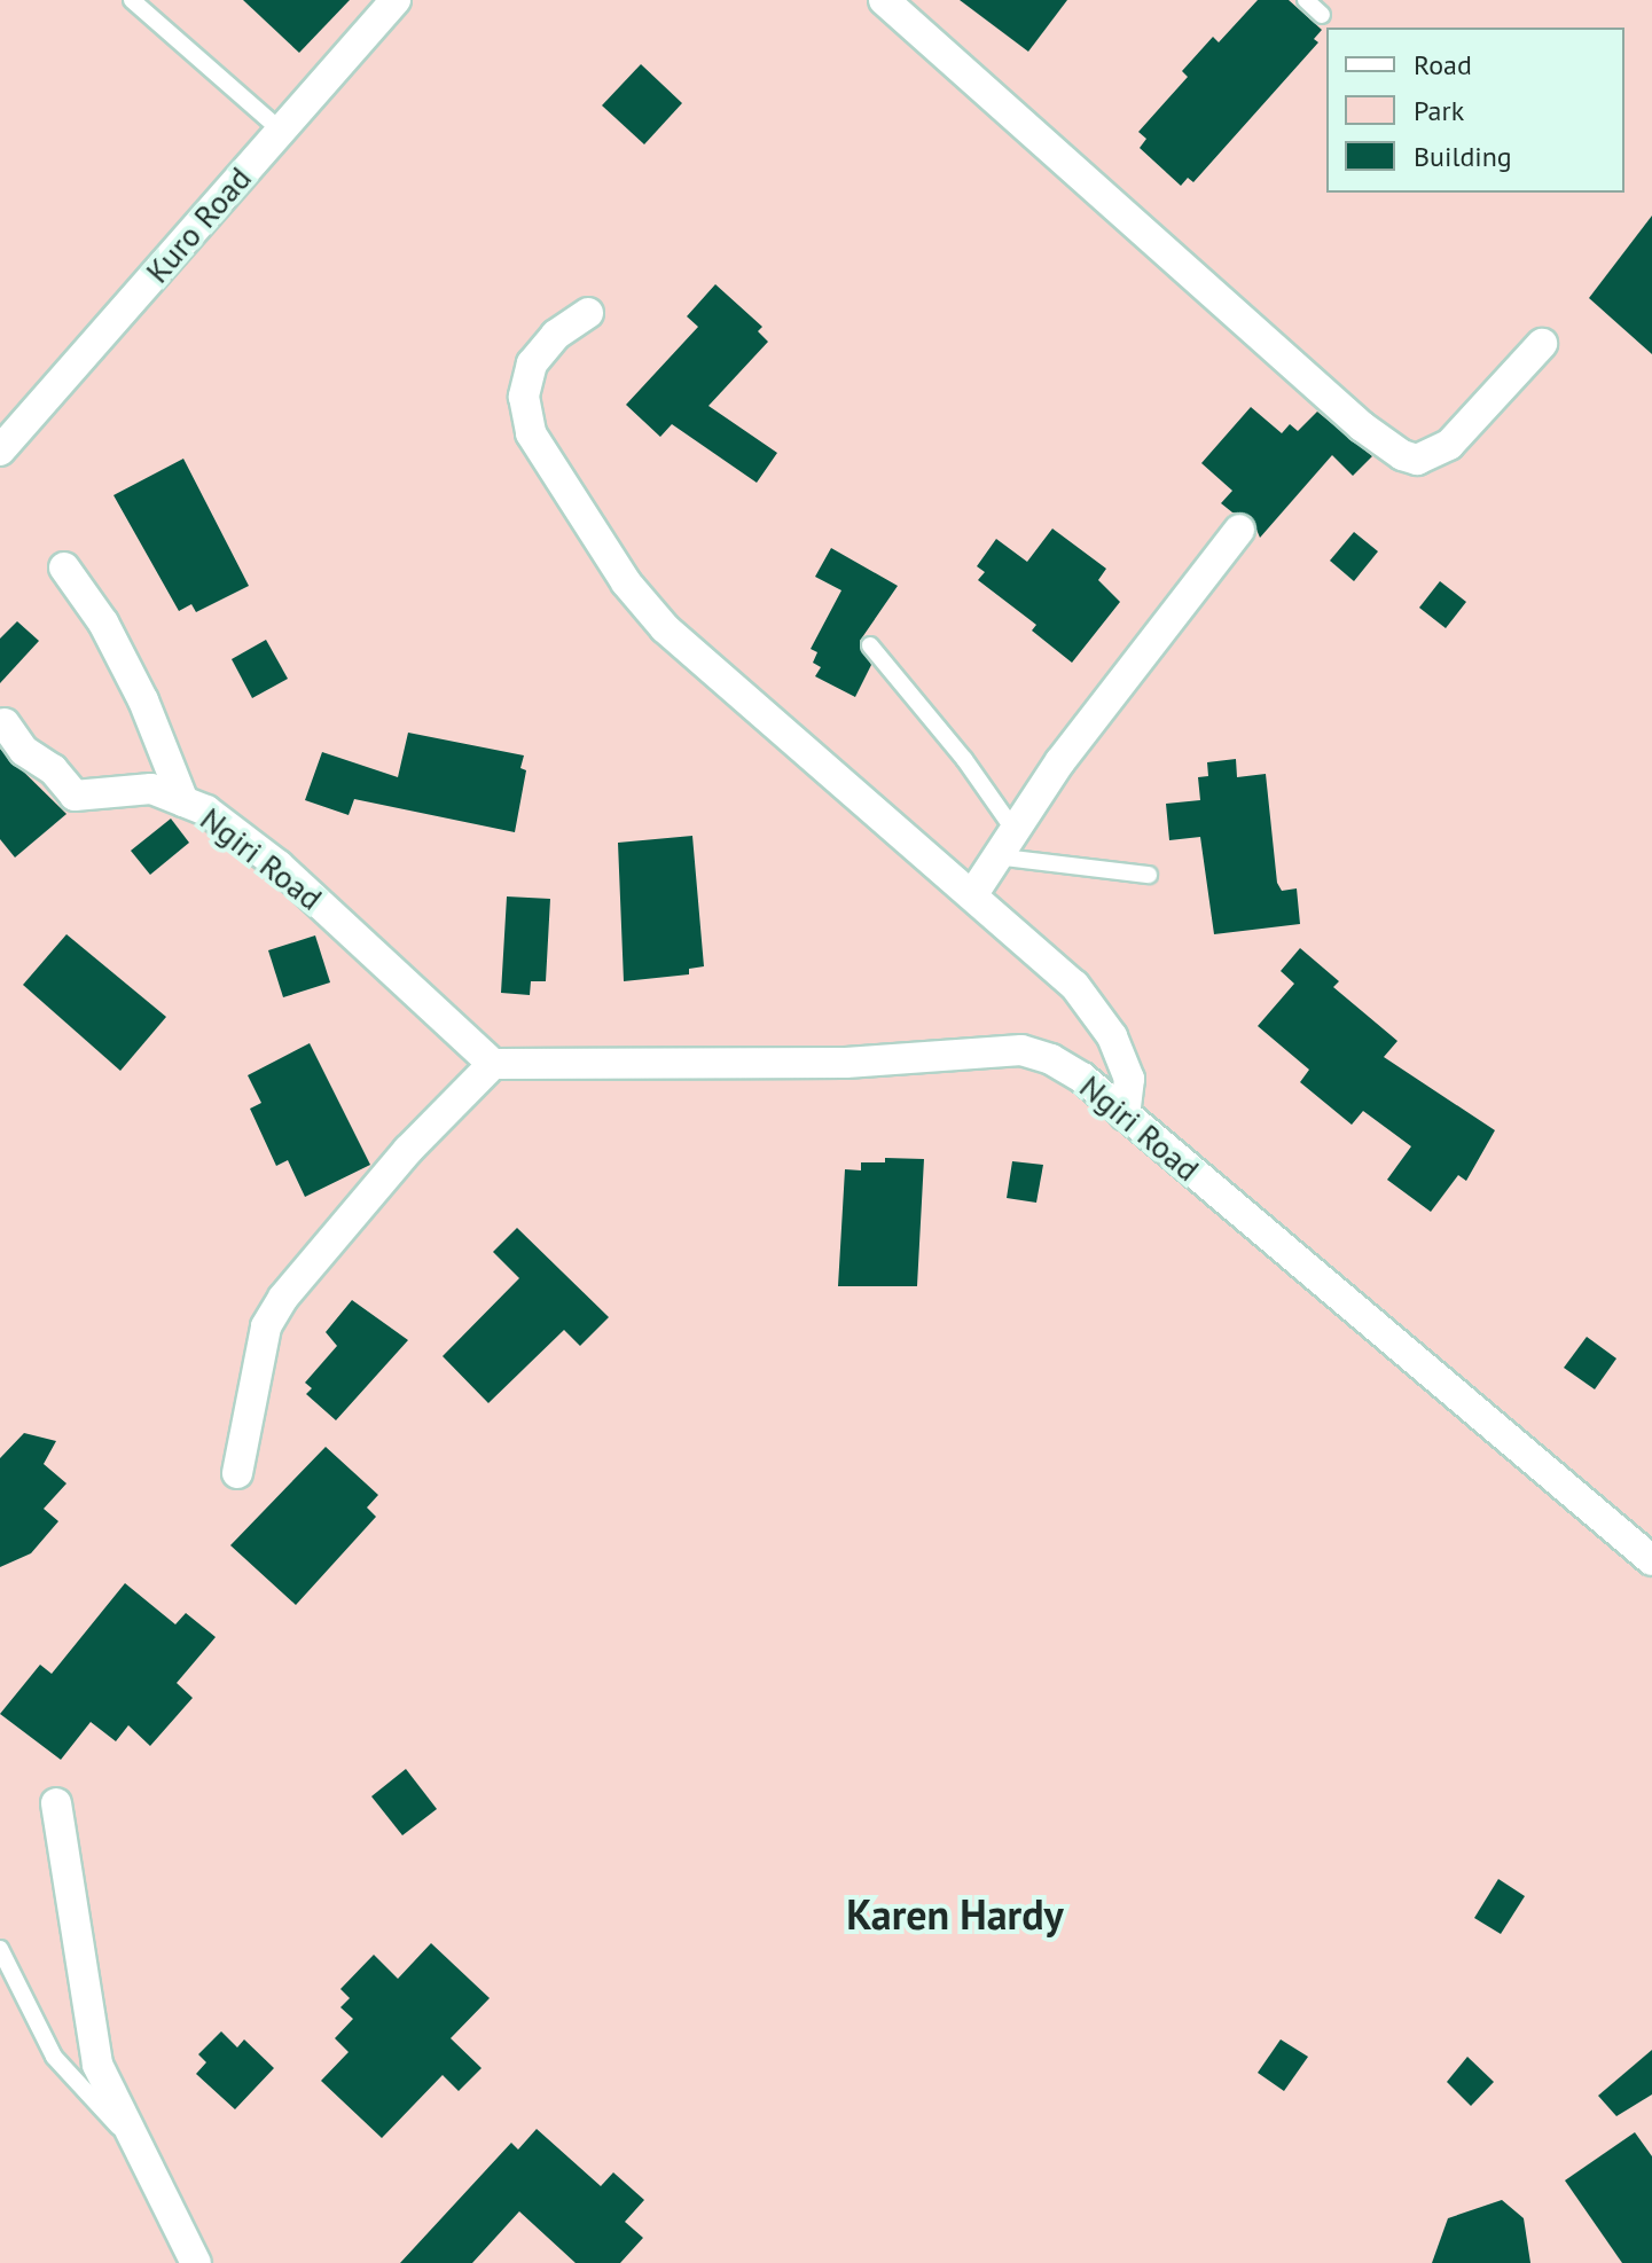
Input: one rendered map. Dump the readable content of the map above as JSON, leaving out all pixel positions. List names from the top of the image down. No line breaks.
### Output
{"streets":{"street":["Kuro Road","Ngiri Road"]},"districts":["Karen Hardy"],"legend":["Road","Park","Building"]}
